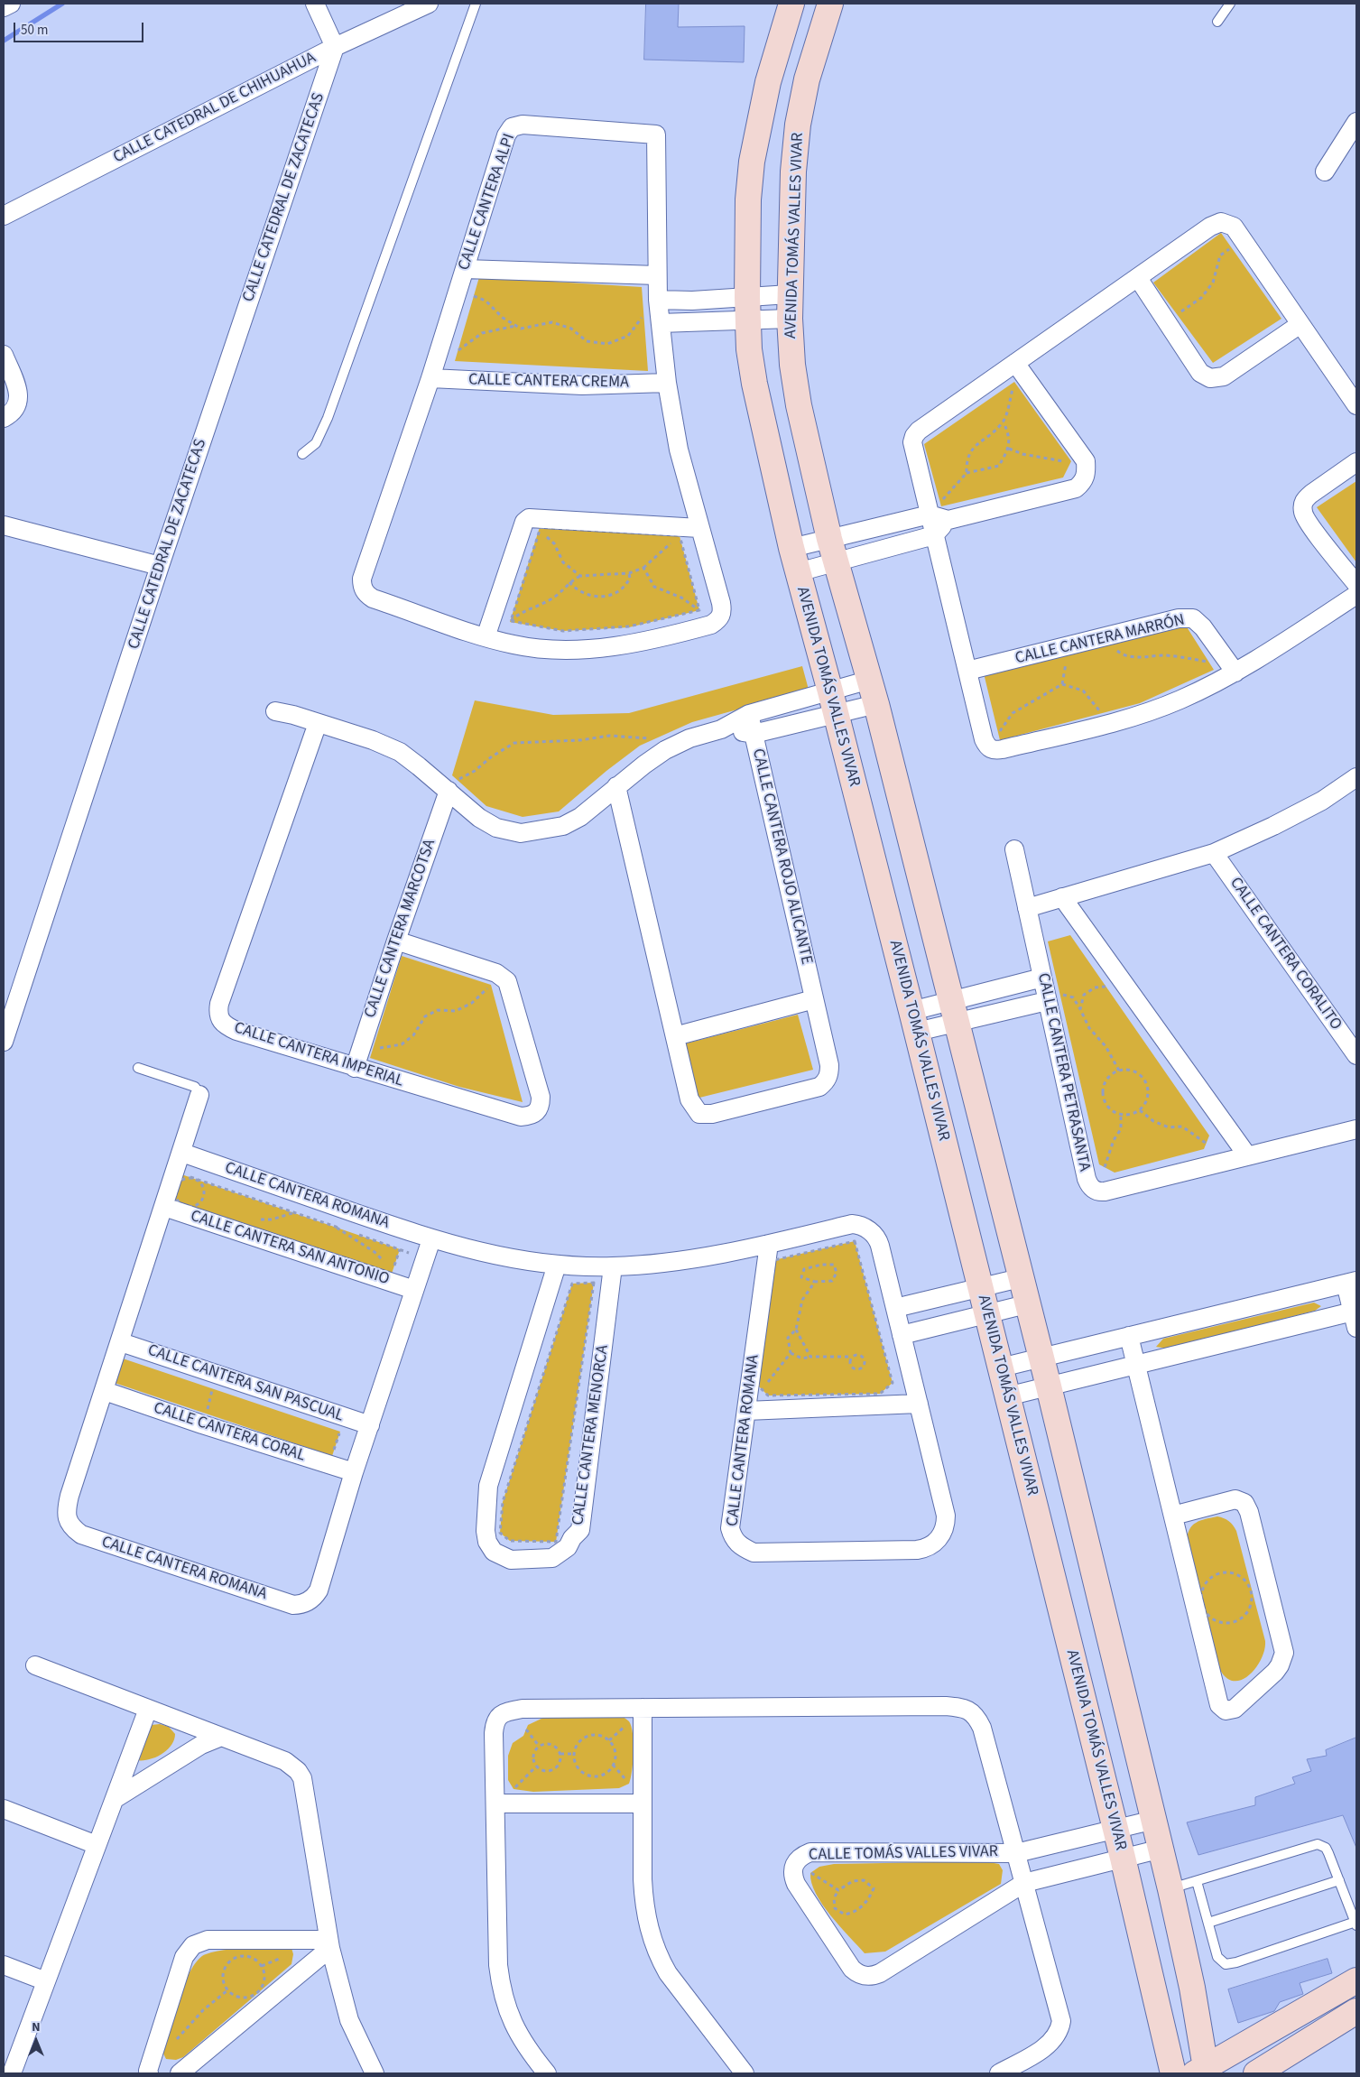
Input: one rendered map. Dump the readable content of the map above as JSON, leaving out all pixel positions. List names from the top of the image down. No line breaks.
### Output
{"streets":{"main road":["AVENIDA TOMÁS VALLES VIVAR"],"street":["CALLE CATEDRAL DE CHIHUAHUA","CALLE CATEDRAL DE ZACATECAS","CALLE CANTERA ALPI","CALLE CANTERA CREMA","CALLE CANTERA MARRÓN","CALLE CANTERA ROJO ALICANTE","CALLE CANTERA MARCOTSA","CALLE CANTERA CORALITO","CALLE CANTERA IMPERIAL","CALLE CANTERA PETRASANTA","CALLE CANTERA ROMANA","CALLE CANTERA SAN ANTONIO","CALLE CANTERA SAN PASCUAL","CALLE CANTERA CORAL","CALLE CANTERA MENORCA","CALLE TOMÁS VALLES VIVAR"]},"crossings":[["CALLE CATEDRAL DE CHIHUAHUA","CALLE CATEDRAL DE ZACATECAS"],["CALLE CANTERA ALPI","CALLE CANTERA CREMA"],["AVENIDA TOMÁS VALLES VIVAR","CALLE TOMÁS VALLES VIVAR"],["CALLE CANTERA MARCOTSA","CALLE CANTERA IMPERIAL"],["CALLE CANTERA ROMANA","CALLE CANTERA SAN ANTONIO"],["CALLE CANTERA ROMANA","CALLE CANTERA SAN PASCUAL"],["CALLE CANTERA ROMANA","CALLE CANTERA CORAL"],["CALLE CANTERA ROMANA","CALLE CANTERA MENORCA"]],"scale_bar":"50 m","north":"top"}
